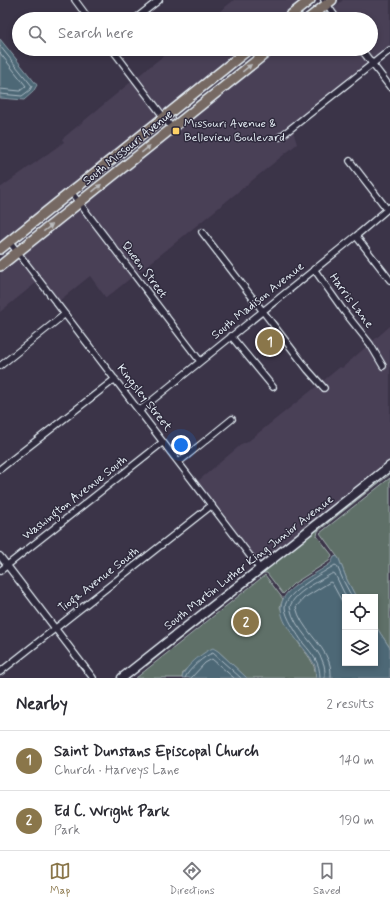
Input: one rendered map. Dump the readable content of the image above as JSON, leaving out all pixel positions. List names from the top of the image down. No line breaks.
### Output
{"streets":{"main road":["South Missouri Avenue"],"street":["Queen Street","South Madison Avenue","Harris Lane","Kingsley Street","Washington Avenue South","South Martin Luther King Junior Avenue","Tioga Avenue South"]},"crossings":[["South Missouri Avenue","Queen Street"],["South Missouri Avenue","Kingsley Street"],["Queen Street","South Madison Avenue"],["South Madison Avenue","Harris Lane"],["South Madison Avenue","Kingsley Street"],["Kingsley Street","Washington Avenue South"],["Kingsley Street","South Martin Luther King Junior Avenue"],["Kingsley Street","Tioga Avenue South"]],"places":{"transit":["Missouri Avenue & Belleview Boulevard"]},"page":{"search":"Search here","pins":["1","2"],"heading":["Nearby","2 results"],"list":[{"mark":"1","name":"Saint Dunstans Episcopal Church","note":"Church · Harveys Lane","value":"140 m"},{"mark":"2","name":"Ed C. Wright Park","note":"Park","value":"190 m"}],"nav":["Map","Directions","Saved"]}}
